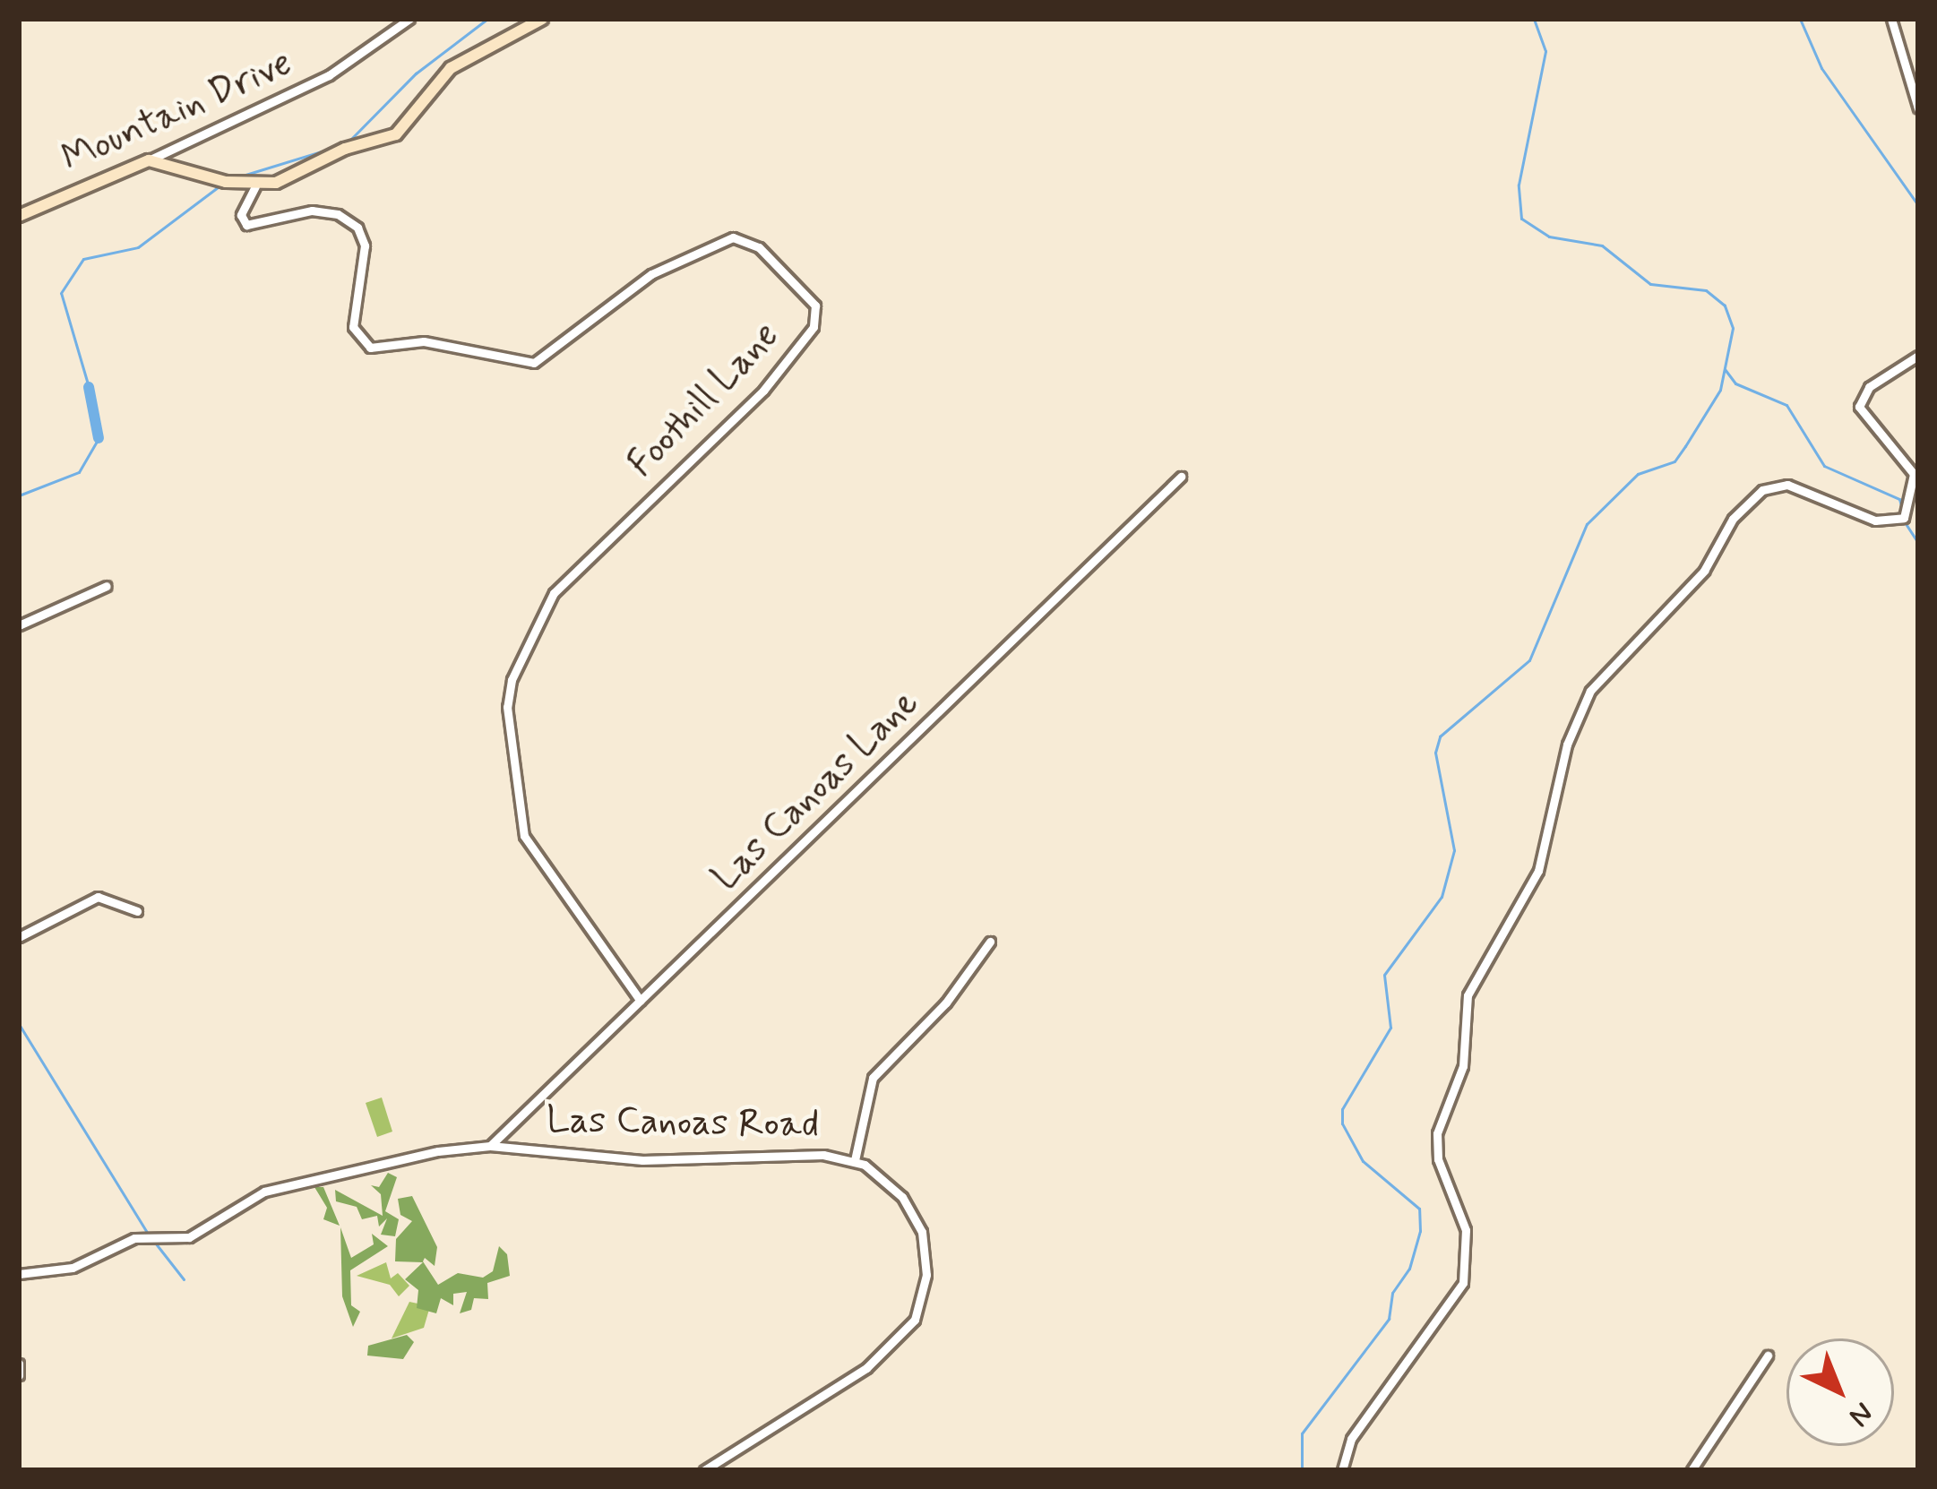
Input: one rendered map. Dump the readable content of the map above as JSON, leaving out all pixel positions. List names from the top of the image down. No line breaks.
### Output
{"streets":{"main road":["Mountain Drive"],"street":["Foothill Lane","Las Canoas Lane","Las Canoas Road"]},"crossings":[["Foothill Lane","Las Canoas Lane"],["Las Canoas Lane","Las Canoas Road"]],"north":"bottom right"}
